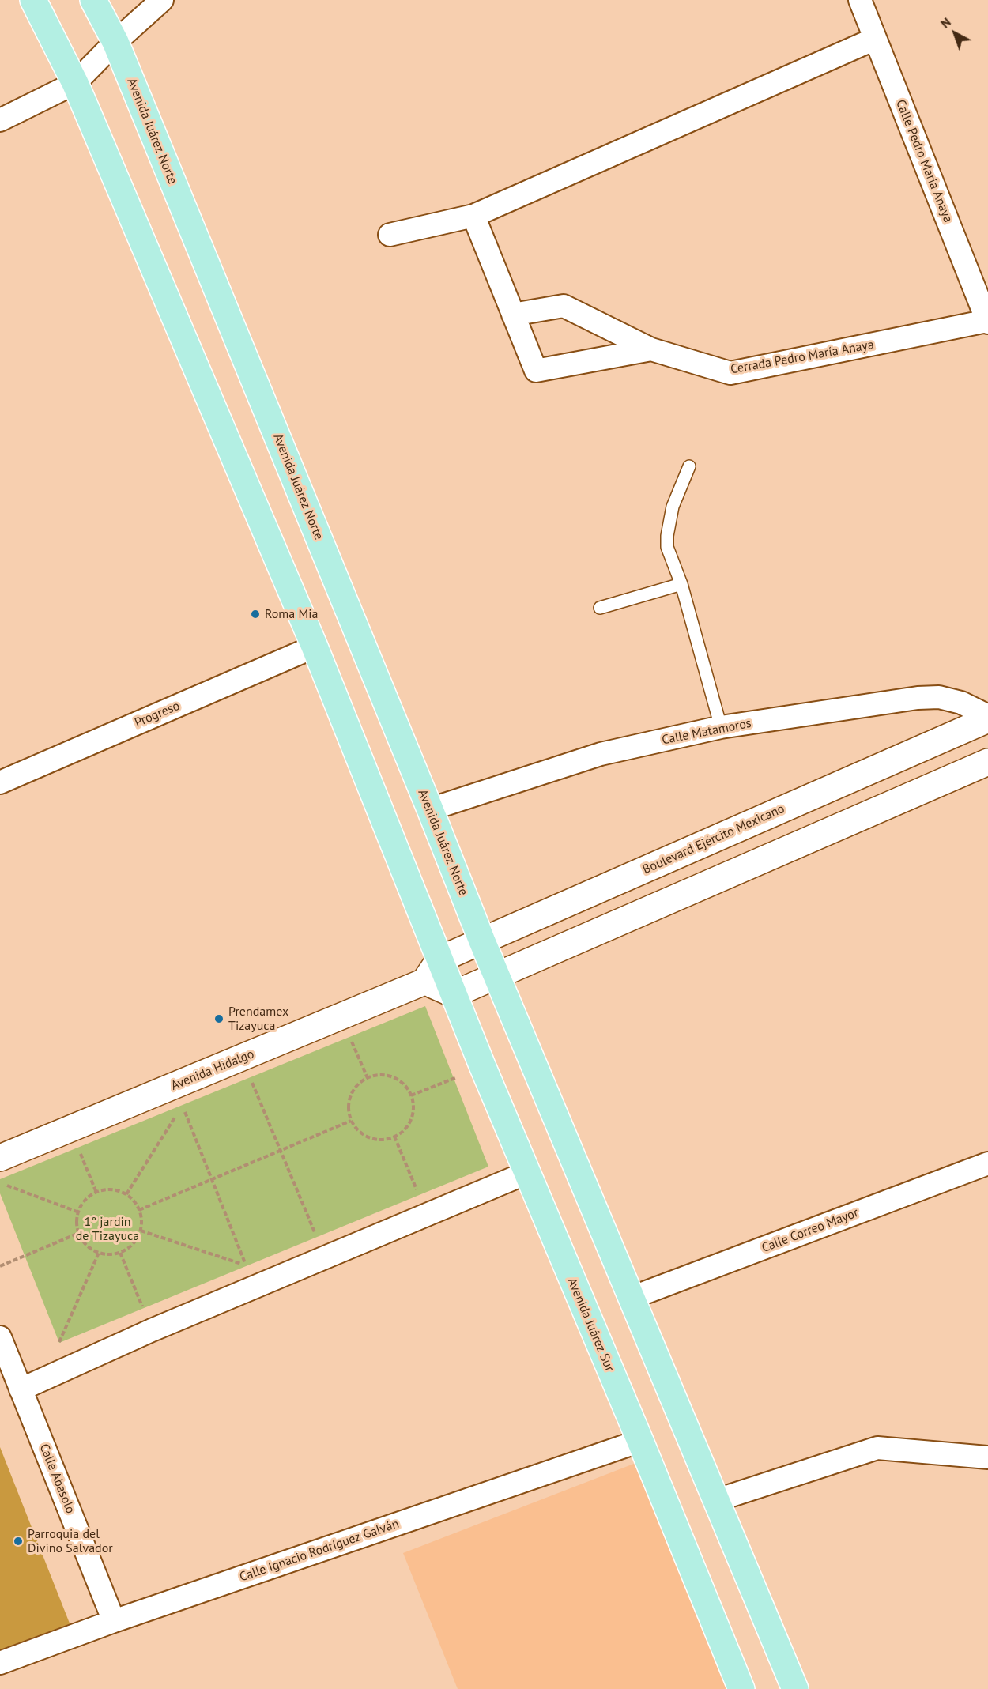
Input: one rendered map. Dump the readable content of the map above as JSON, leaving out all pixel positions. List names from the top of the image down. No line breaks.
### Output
{"streets":{"main road":["Avenida Juárez Norte","Boulevard Ejército Mexicano","Avenida Hidalgo","Avenida Juárez Sur"],"street":["Calle Pedro María Anaya","Cerrada Pedro María Anaya","Progreso","Calle Matamoros","Calle Correo Mayor","Calle Abasolo","Calle Ignacio Rodríguez Galván"]},"crossings":[["Avenida Juárez Norte","Calle Matamoros"],["Avenida Juárez Norte","Boulevard Ejército Mexicano"],["Calle Pedro María Anaya","Cerrada Pedro María Anaya"],["Calle Matamoros","Boulevard Ejército Mexicano"],["Boulevard Ejército Mexicano","Avenida Juárez Sur"],["Avenida Juárez Sur","Calle Ignacio Rodríguez Galván"],["Calle Abasolo","Calle Ignacio Rodríguez Galván"]],"parks":["1° jardin de Tizayuca"],"places":["Roma Mia","Prendamex Tizayuca","Parroquia del Divino Salvador"],"north":"top left"}
